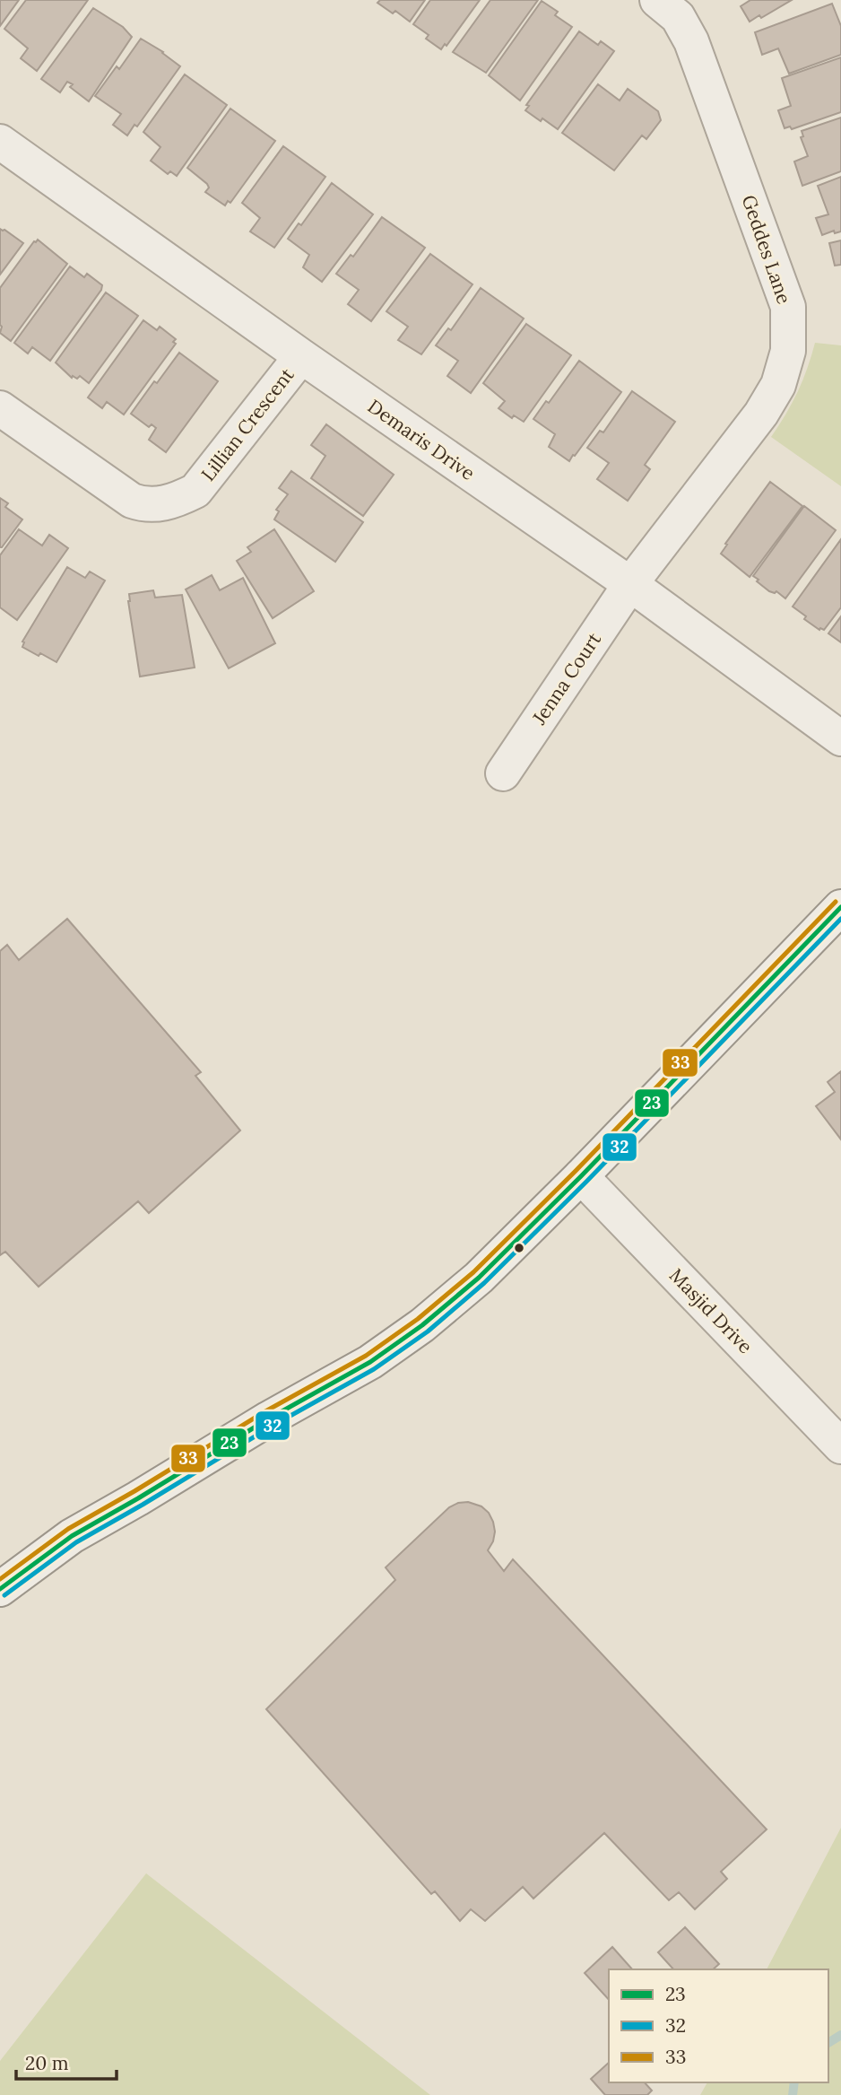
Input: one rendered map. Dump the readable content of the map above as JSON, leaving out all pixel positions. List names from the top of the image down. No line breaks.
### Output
{"streets":{"street":["Geddes Lane","Lillian Crescent","Demaris Drive","Jenna Court","Masjid Drive"]},"crossings":[["Geddes Lane","Demaris Drive"],["Geddes Lane","Jenna Court"],["Lillian Crescent","Demaris Drive"],["Demaris Drive","Jenna Court"]],"lines":["transit line 33","transit line 23","transit line 32"],"legend":["23","32","33"],"scale_bar":"20 m"}
